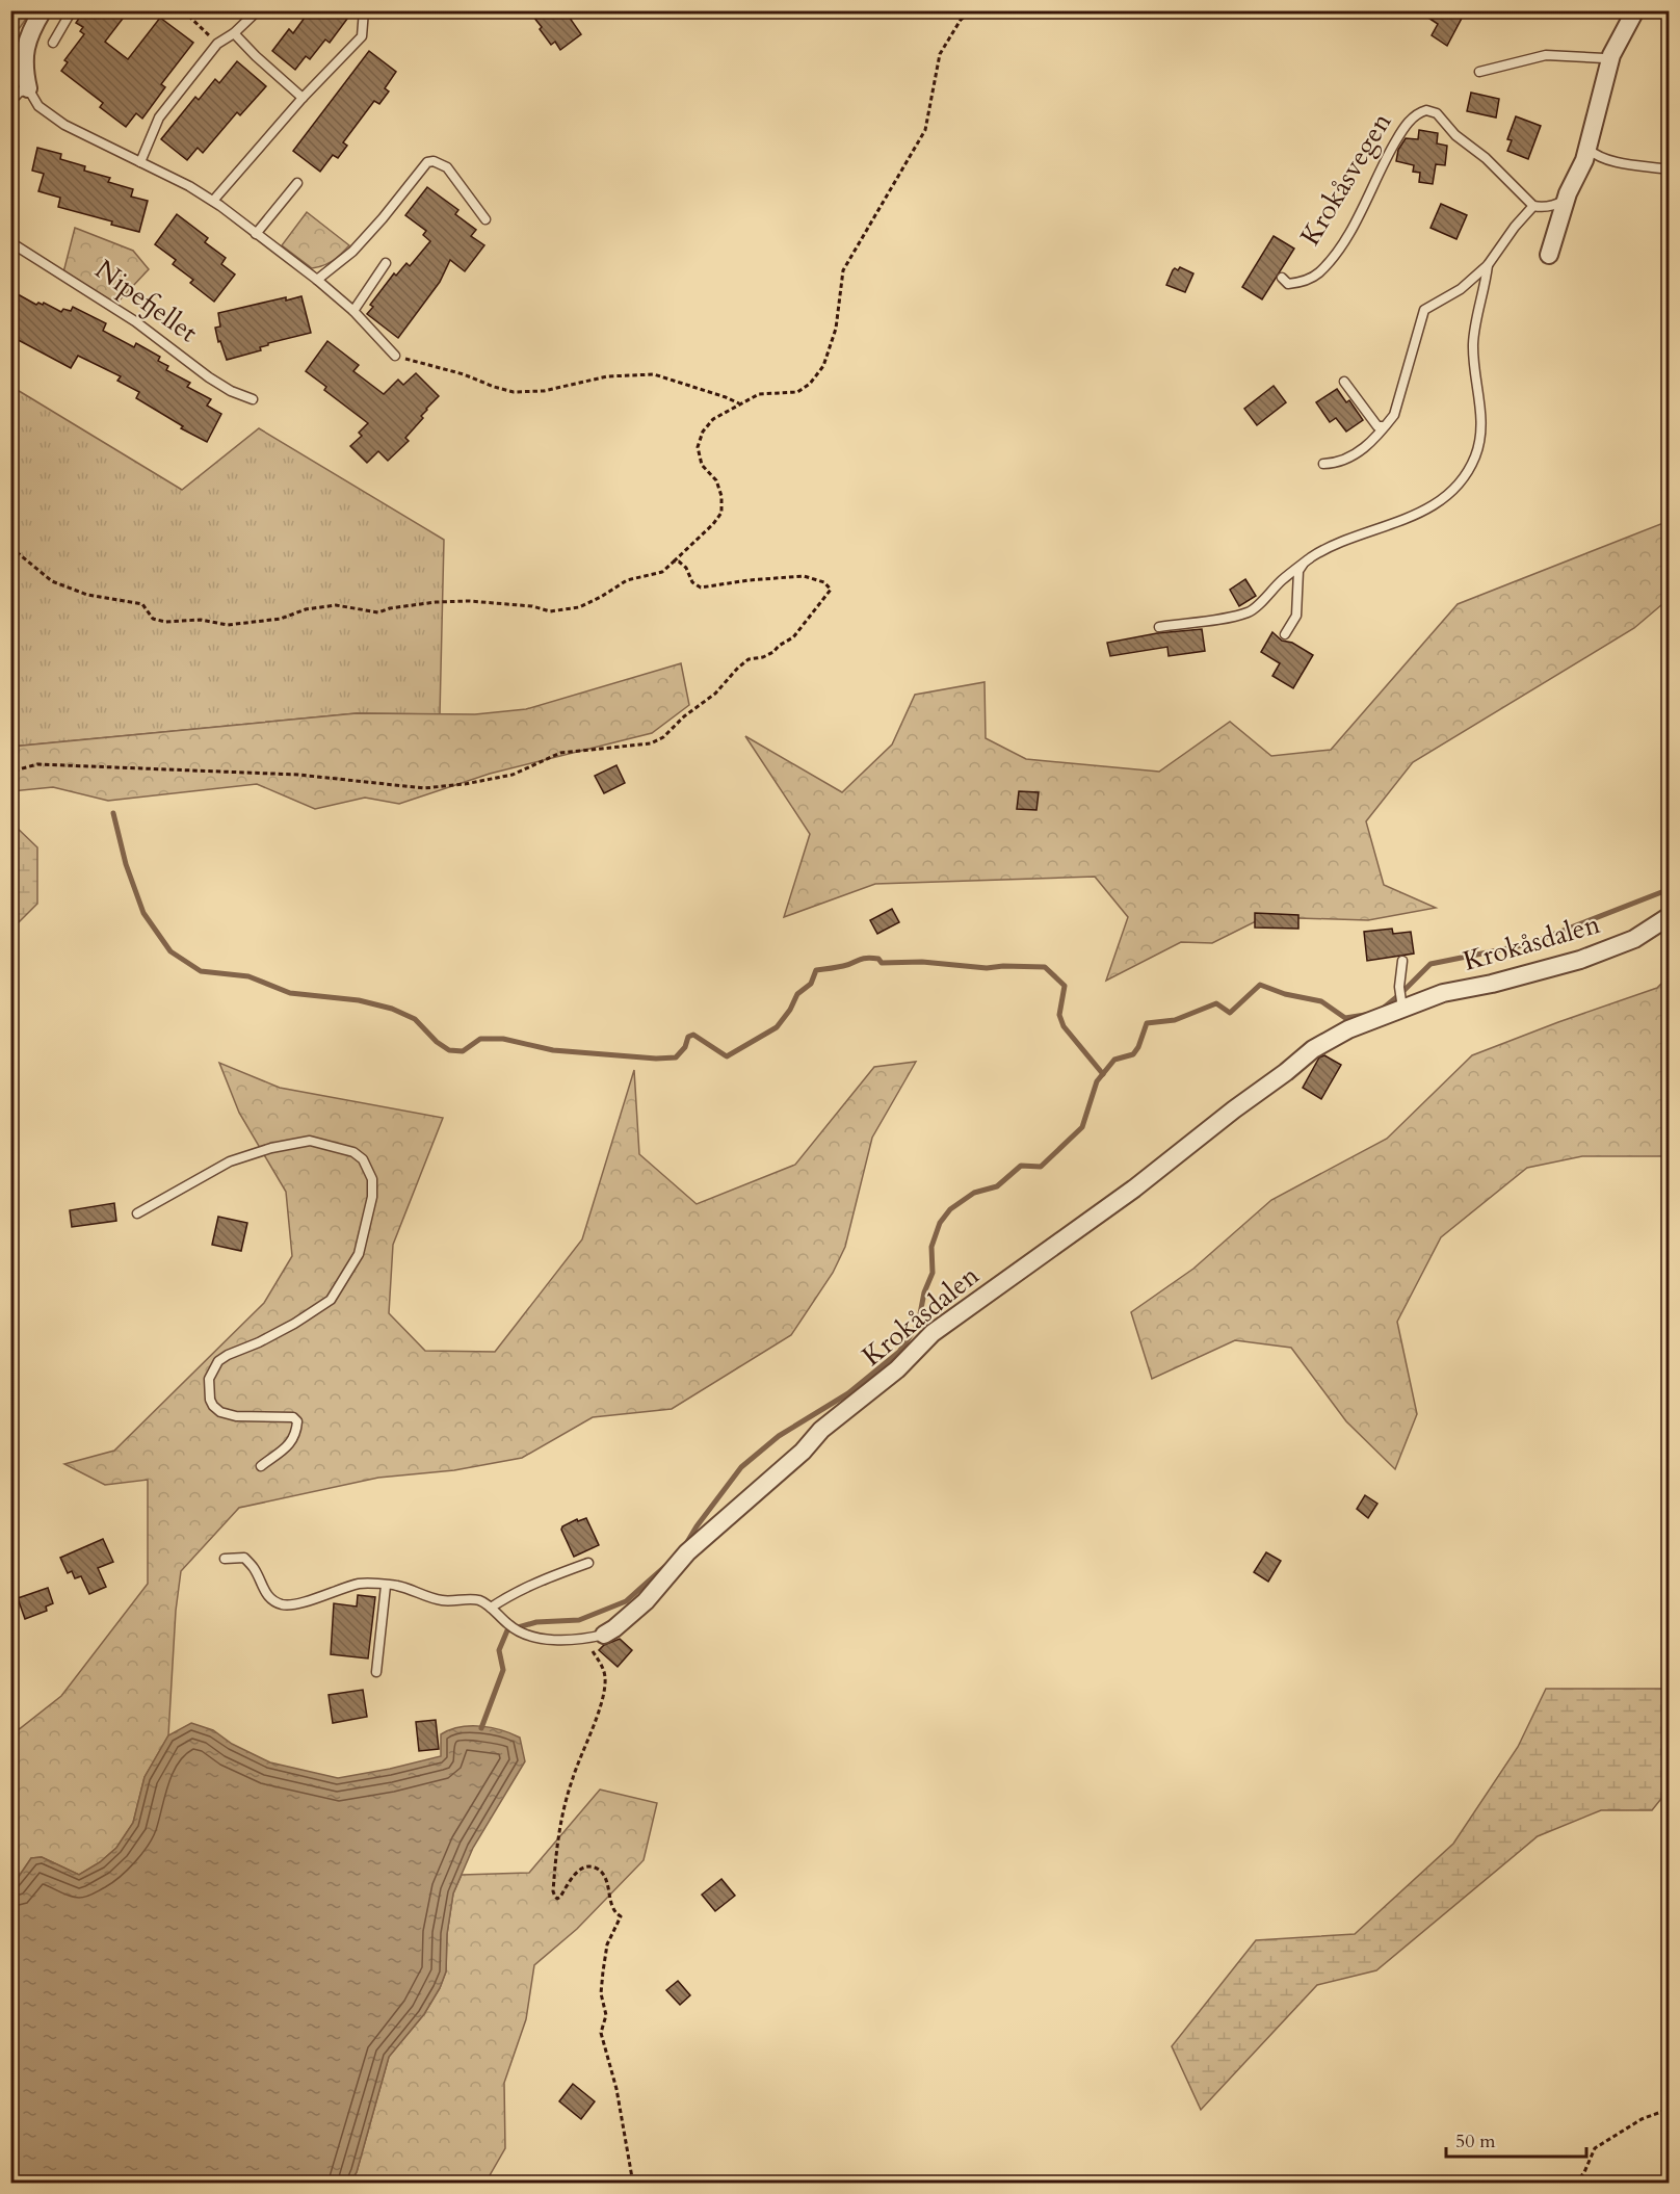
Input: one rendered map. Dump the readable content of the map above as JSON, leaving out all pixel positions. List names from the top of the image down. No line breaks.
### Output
{"streets":{"street":["Krokåsdalen"],"lane":["Krokåsvegen","Nipefjellet"]},"scale_bar":"50 m"}
